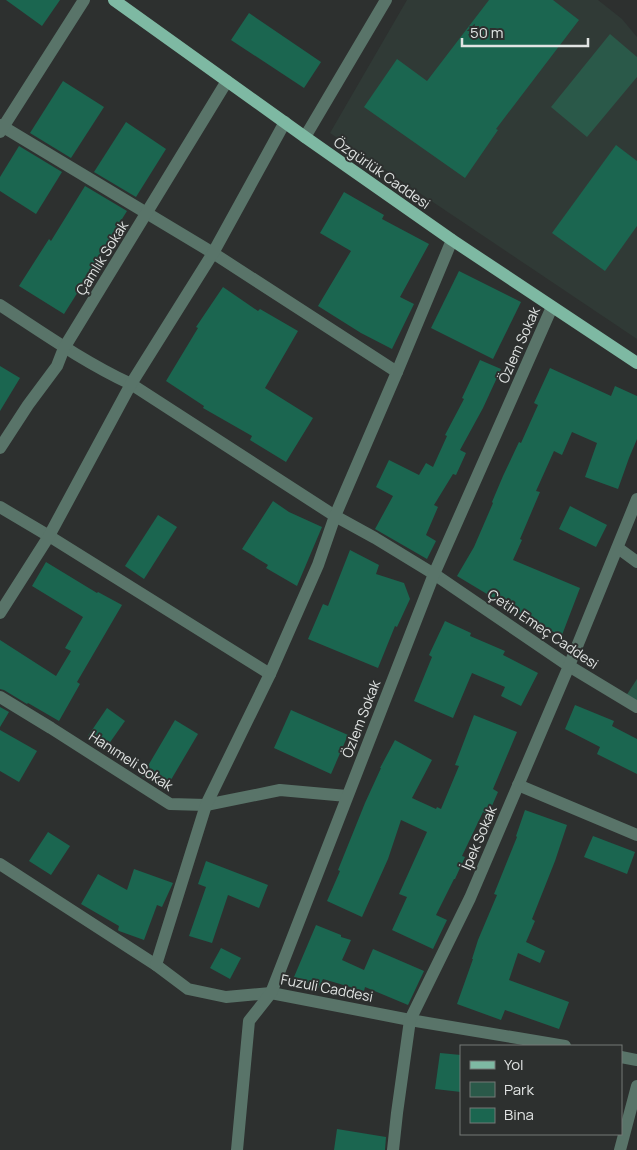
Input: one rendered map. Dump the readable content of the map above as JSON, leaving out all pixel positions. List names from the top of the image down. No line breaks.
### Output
{"streets":{"main road":["Özgürlük Caddesi"],"street":["Çamlık Sokak","Özlem Sokak","Çetin Emeç Caddesi","Hanımeli Sokak","İpek Sokak","Fuzuli Caddesi"]},"crossings":[["Özgürlük Caddesi","Çamlık Sokak"],["Özgürlük Caddesi","Özlem Sokak"],["Çamlık Sokak","Çetin Emeç Caddesi"],["Özlem Sokak","Çetin Emeç Caddesi"],["Özlem Sokak","Hanımeli Sokak"],["Özlem Sokak","Fuzuli Caddesi"],["Çetin Emeç Caddesi","İpek Sokak"],["İpek Sokak","Fuzuli Caddesi"]],"legend":["Yol","Park","Bina"],"scale_bar":"50 m"}
